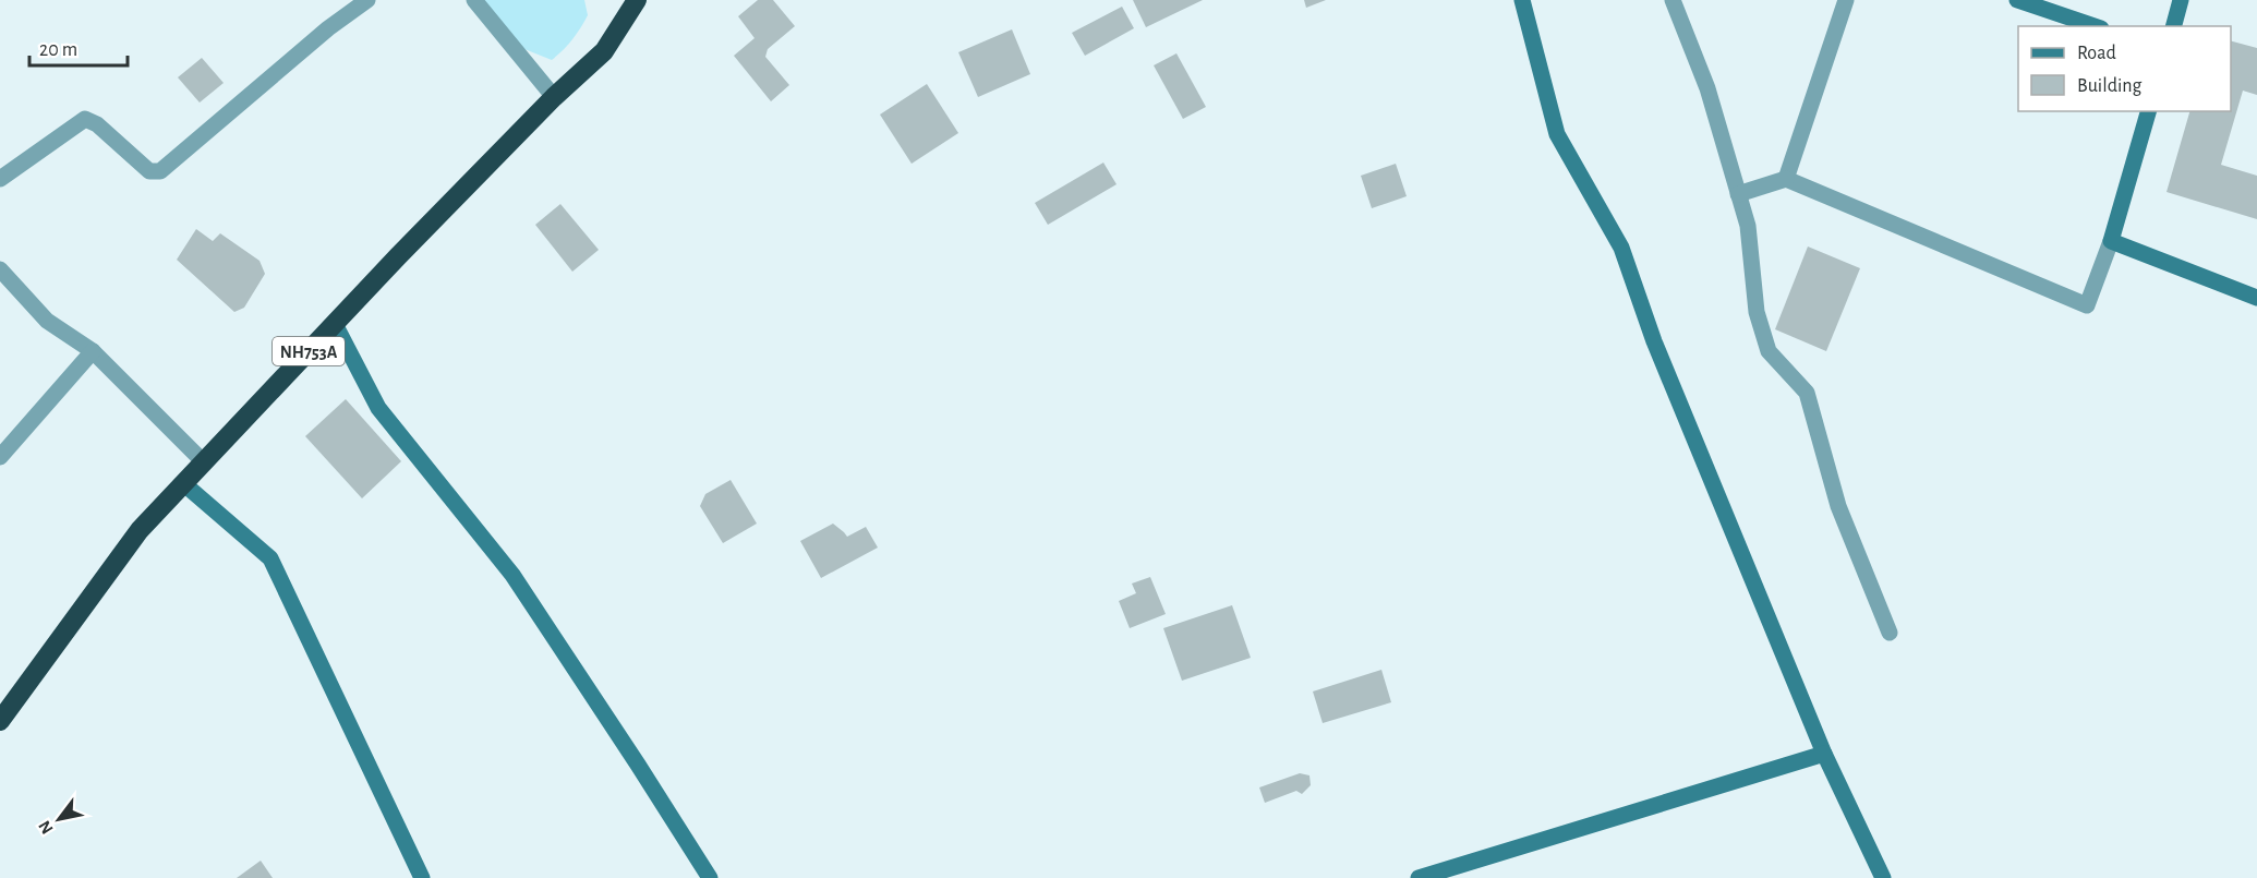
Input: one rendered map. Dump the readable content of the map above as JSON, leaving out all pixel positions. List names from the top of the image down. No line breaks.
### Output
{"streets":{"highway":["NH753A"]},"legend":["Road","Building"],"scale_bar":"20 m","north":"bottom left"}
